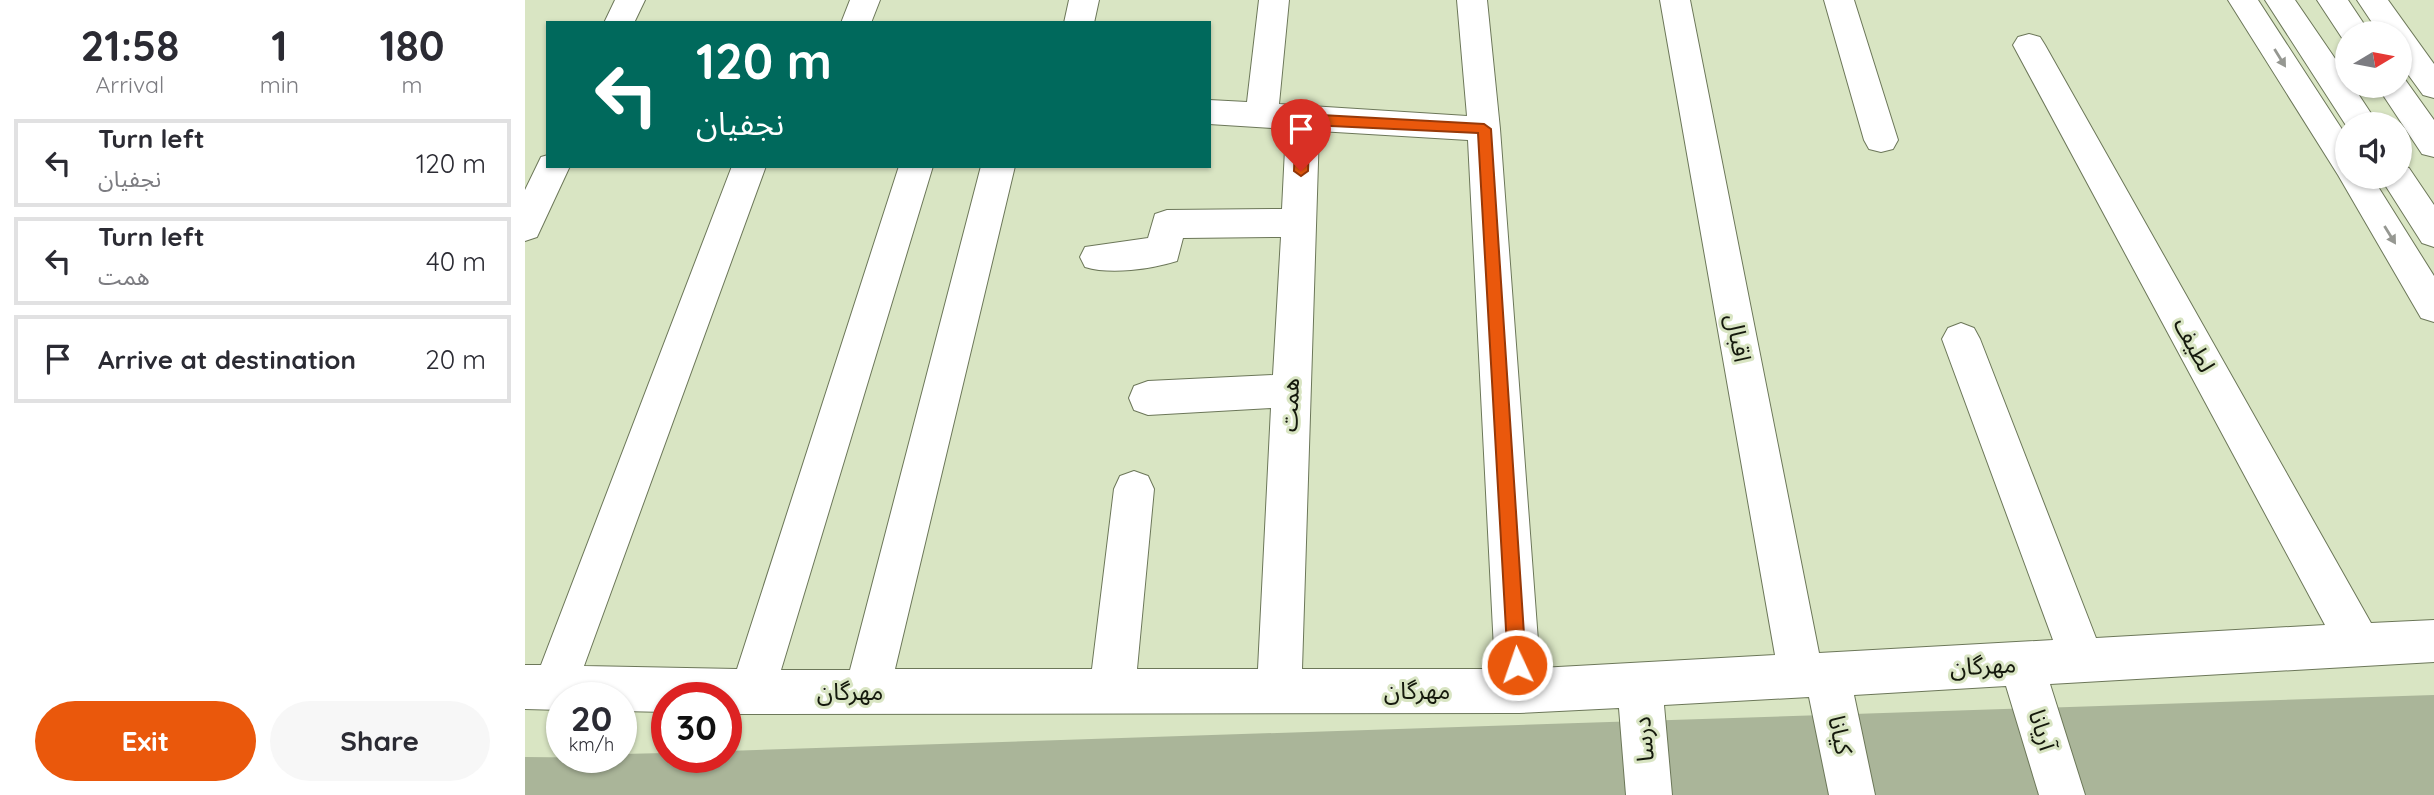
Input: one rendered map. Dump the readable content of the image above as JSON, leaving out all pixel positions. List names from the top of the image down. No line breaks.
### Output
{"streets":{"street":["اقبال","لطیف","همت","مهرگان","آریانا","کیانا","درسا"]},"crossings":[["اقبال","مهرگان"],["اقبال","کیانا"],["لطیف","مهرگان"],["همت","مهرگان"],["مهرگان","آریانا"],["مهرگان","کیانا"],["مهرگان","درسا"]],"north":"right","page":{"eta":["21:58","Arrival","1","min","180","m"],"turn":["120 m","نجفیان"],"list":[{"name":"Turn left","note":"نجفیان","value":"120 m"},{"name":"Turn left","note":"همت","value":"40 m"},{"name":"Arrive at destination","value":"20 m"}],"speed":"20 km/h","limit":"30","buttons":["Exit","Share"]}}
